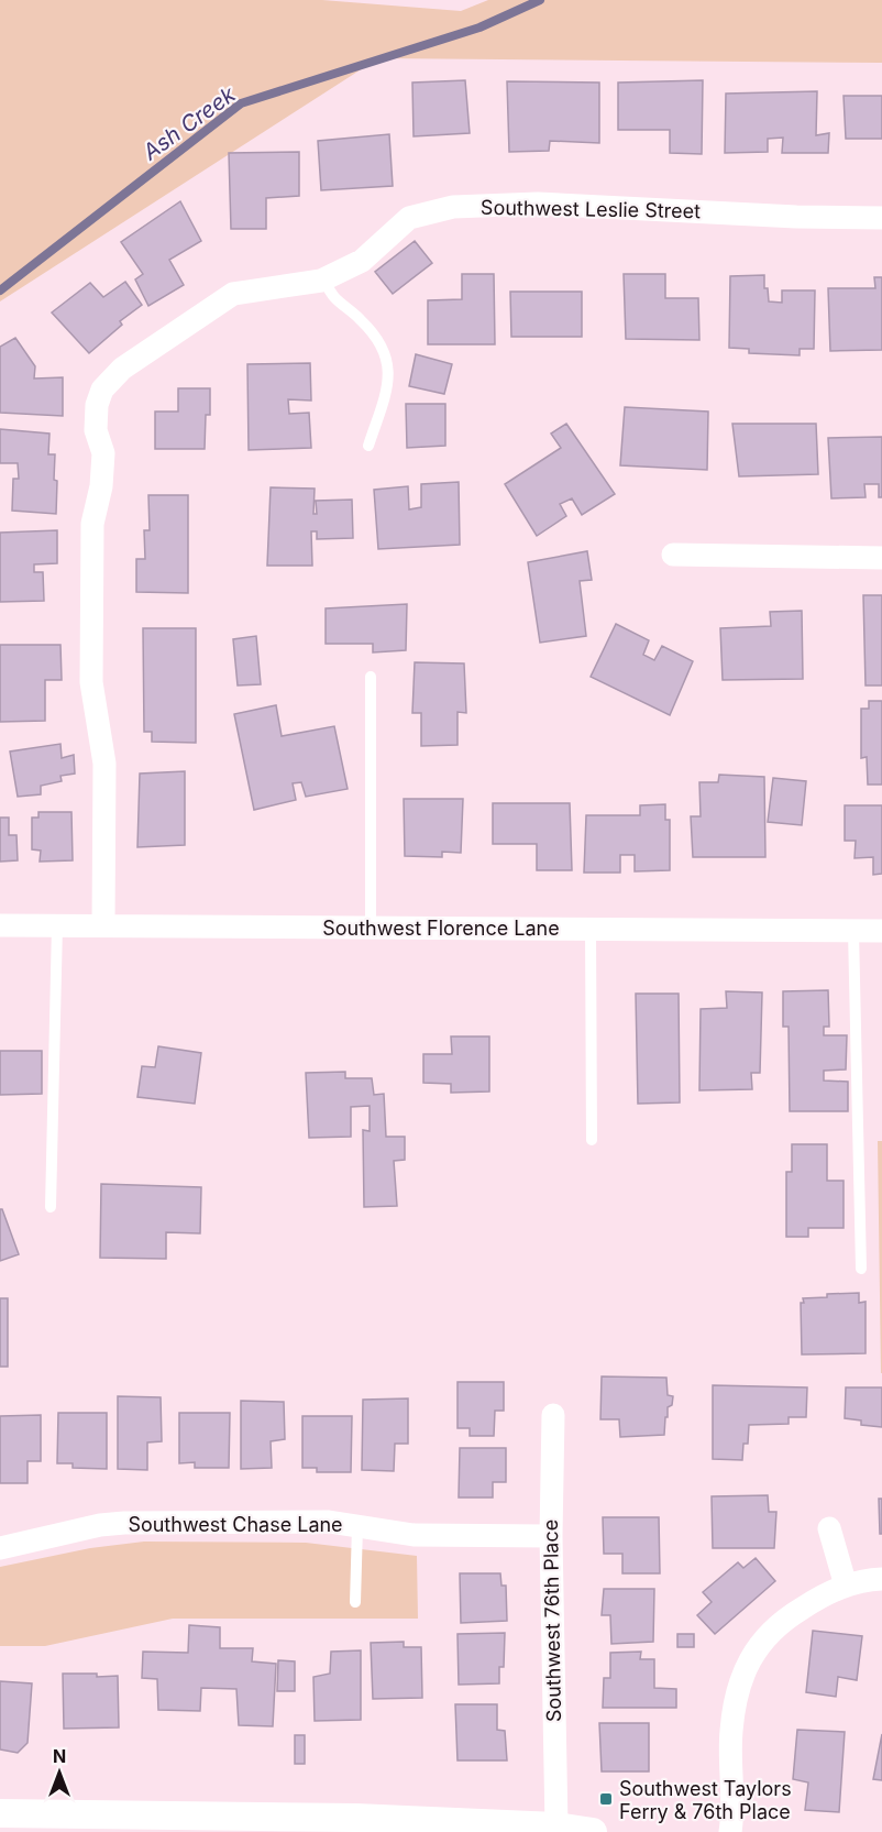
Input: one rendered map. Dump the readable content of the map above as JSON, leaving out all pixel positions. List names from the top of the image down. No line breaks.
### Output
{"streets":{"street":["Southwest Leslie Street","Southwest Florence Lane","Southwest Chase Lane","Southwest 76th Place"]},"crossings":[["Southwest Leslie Street","Southwest Florence Lane"],["Southwest Chase Lane","Southwest 76th Place"]],"water":["Ash Creek"],"places":{"transit":["Southwest Taylors Ferry & 76th Place"]},"north":"top"}
